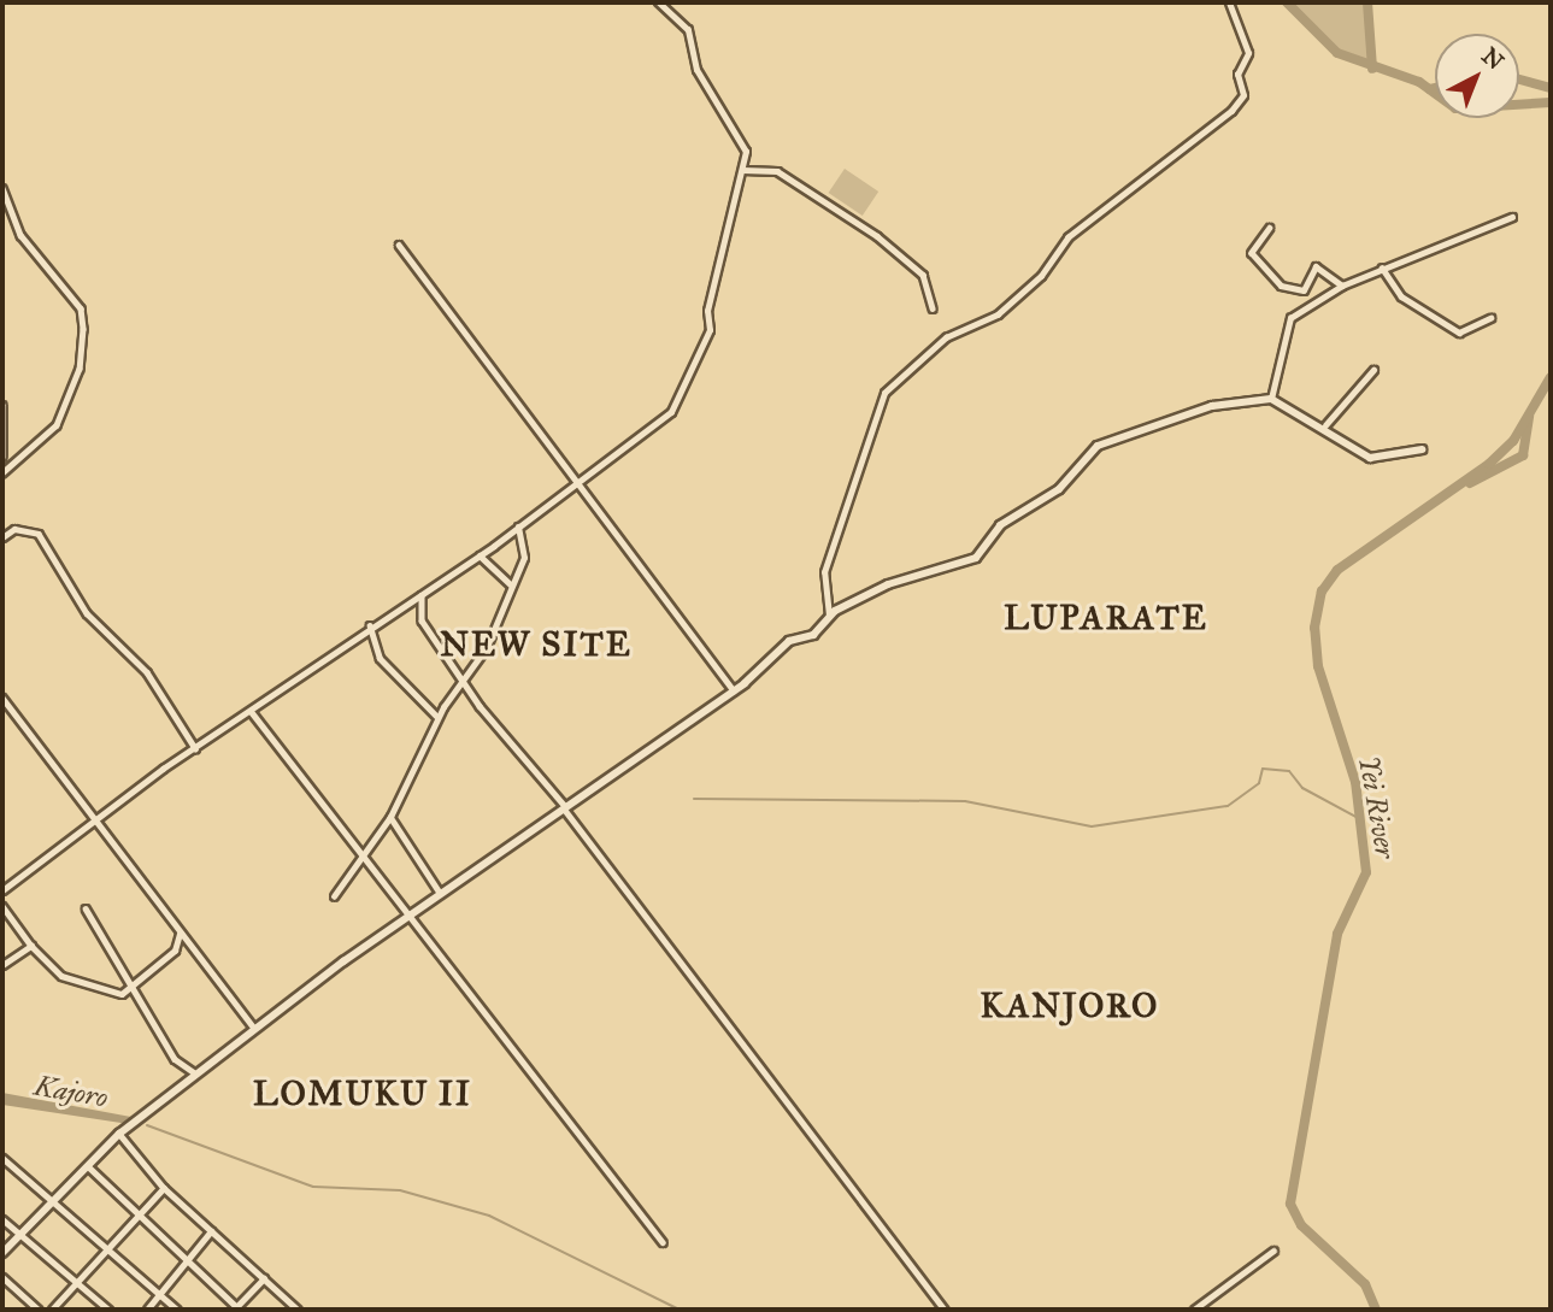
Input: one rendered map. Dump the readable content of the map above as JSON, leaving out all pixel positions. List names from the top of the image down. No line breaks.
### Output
{"districts":["LUPARATE","NEW SITE","KANJORO","LOMUKU II"],"water":["Yei River","Kajoro"],"north":"top right"}
